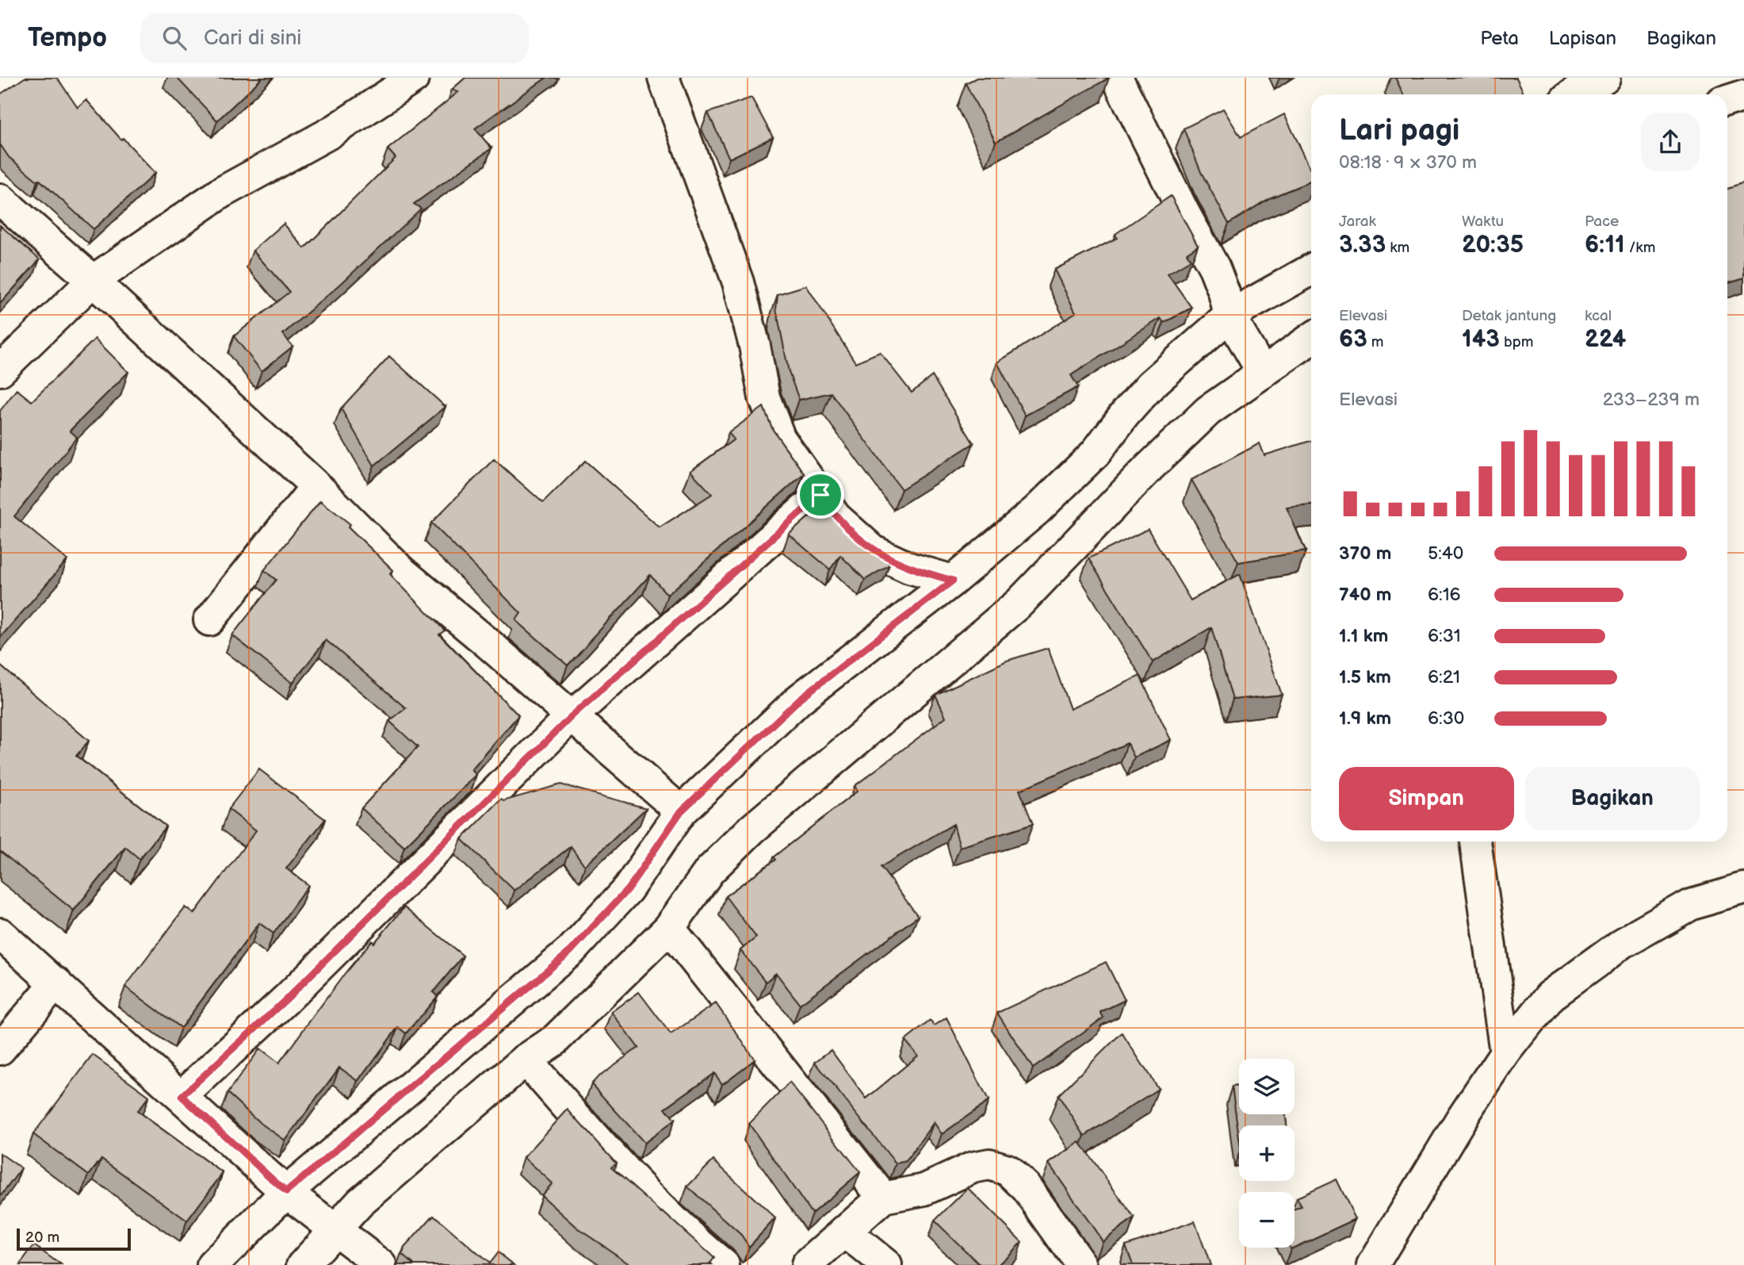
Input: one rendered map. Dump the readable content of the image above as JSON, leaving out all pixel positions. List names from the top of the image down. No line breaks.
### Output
{"scale_bar":"20 m","page":{"header":"Tempo","search":"Cari di sini","nav":["Peta","Lapisan","Bagikan"],"heading":["Lari pagi","08:18 · 9 × 370 m"],"stats":[["Jarak","3.33 km"],["Waktu","20:35"],["Pace","6:11 /km"],["Elevasi","63 m"],["Detak jantung","143 bpm"],["kcal","224"]],"chart":["Elevasi","233–239 m"],"list":[{"name":"370 m","note":"5:40"},{"name":"740 m","note":"6:16"},{"name":"1.1 km","note":"6:31"},{"name":"1.5 km","note":"6:21"},{"name":"1.9 km","note":"6:30"}],"buttons":["Simpan","Bagikan"],"map_buttons":["+","−"],"scale":"20 m"}}
